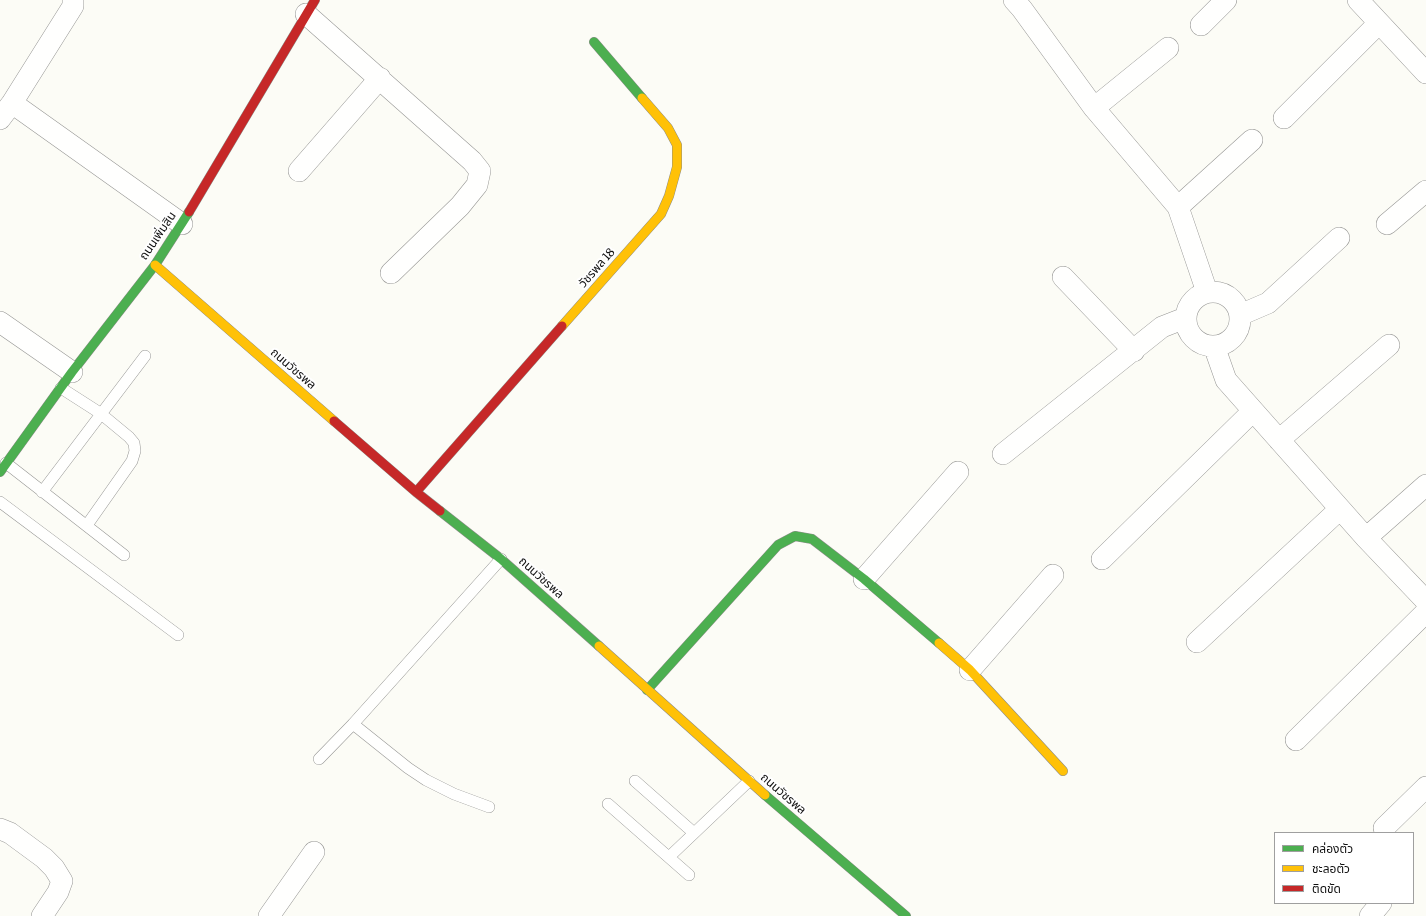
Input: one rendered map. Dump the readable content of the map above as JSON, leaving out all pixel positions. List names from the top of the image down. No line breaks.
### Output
{"streets":{"street":["ถนนเพิ่มสิน","วัชรพล 18","ถนนวัชรพล"]},"crossings":[["ถนนเพิ่มสิน","ถนนวัชรพล"],["วัชรพล 18","ถนนวัชรพล"]],"legend":["คล่องตัว","ชะลอตัว","ติดขัด"]}
